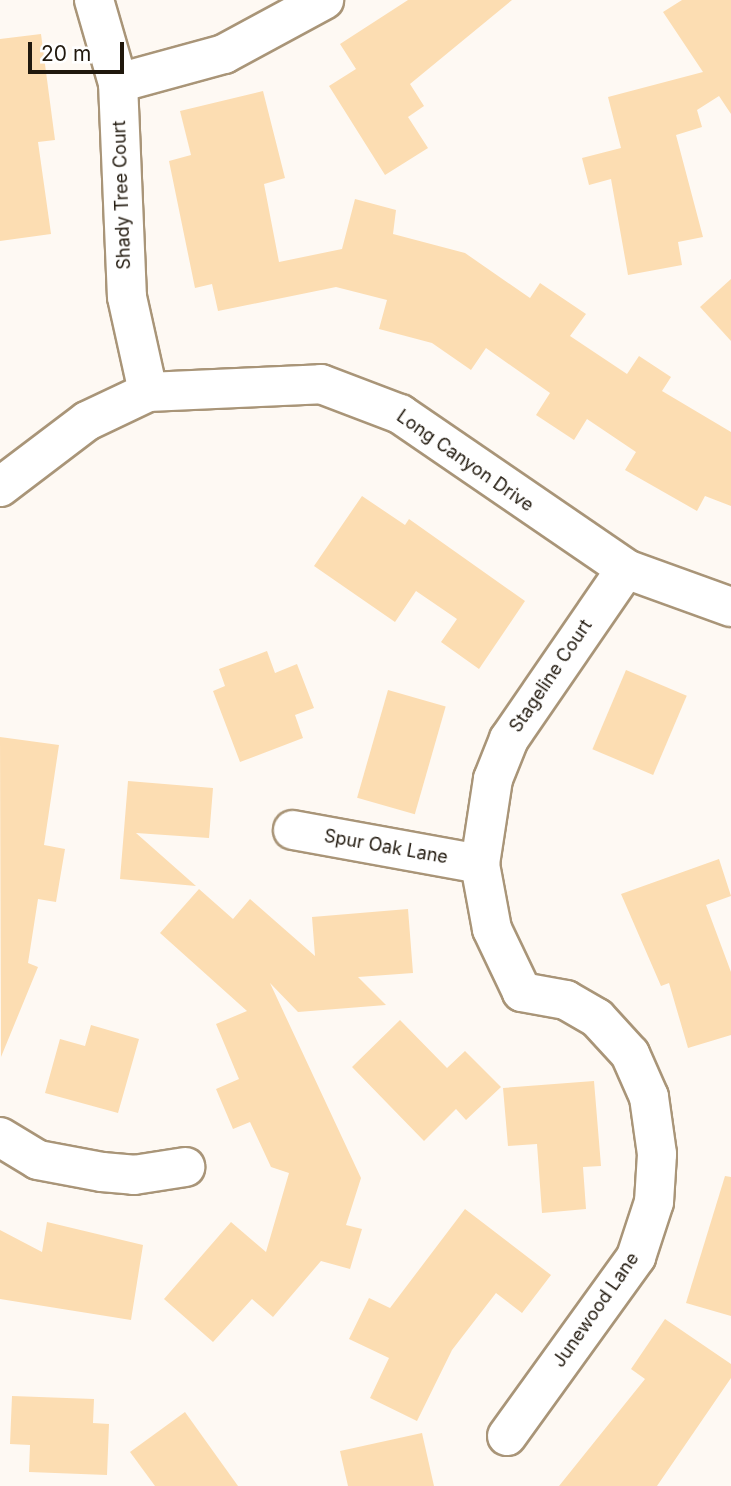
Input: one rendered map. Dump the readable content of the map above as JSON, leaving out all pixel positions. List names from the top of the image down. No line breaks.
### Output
{"streets":{"street":["Shady Tree Court","Long Canyon Drive","Stageline Court","Spur Oak Lane","Junewood Lane"]},"crossings":[["Shady Tree Court","Long Canyon Drive"],["Long Canyon Drive","Stageline Court"],["Stageline Court","Spur Oak Lane"],["Stageline Court","Junewood Lane"]],"scale_bar":"20 m"}
